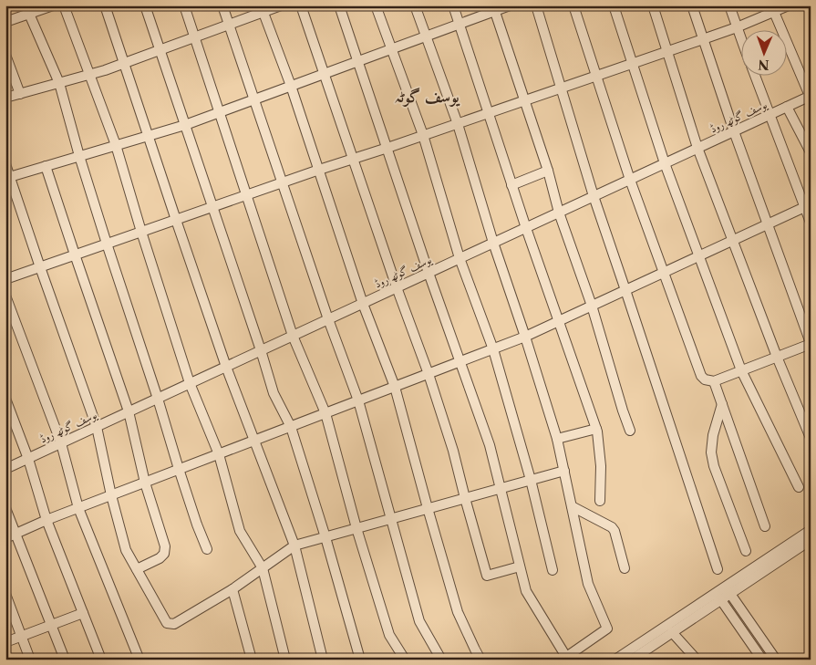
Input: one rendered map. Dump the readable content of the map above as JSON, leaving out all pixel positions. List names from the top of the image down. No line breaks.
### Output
{"streets":{"street":["یوسف گوٹھ روڈ"]},"districts":["یوسف گوٹہ"],"north":"bottom"}
